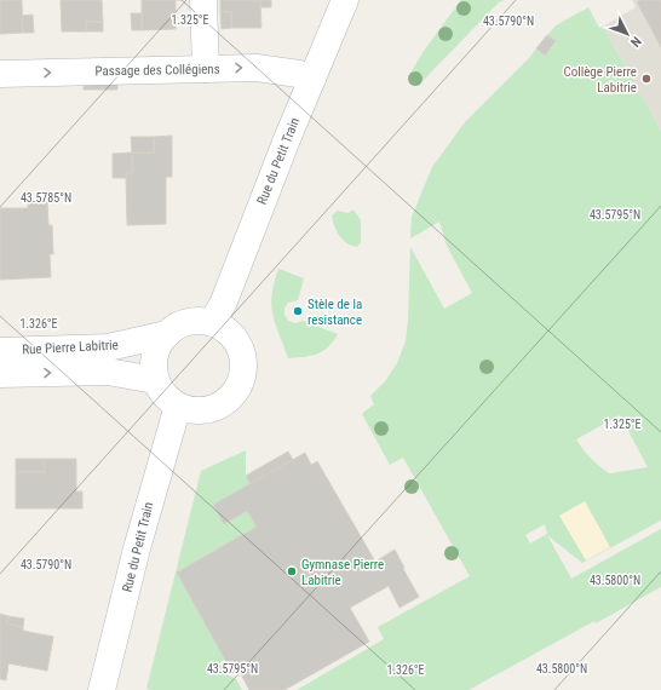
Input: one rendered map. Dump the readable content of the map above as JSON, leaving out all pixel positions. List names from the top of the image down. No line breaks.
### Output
{"streets":{"street":["Passage des Collégiens","Rue du Petit Train","Rue Pierre Labitrie"]},"crossings":[["Passage des Collégiens","Rue du Petit Train"],["Rue du Petit Train","Rue Pierre Labitrie"]],"one_way":["Passage des Collégiens"],"places":["Collège Pierre Labitrie","Stèle de la resistance","Gymnase Pierre Labitrie"],"north":"bottom right","coordinates":["1.325°E","43.5790°N","43.5785°N","43.5795°N","1.326°E","43.5800°N"]}
